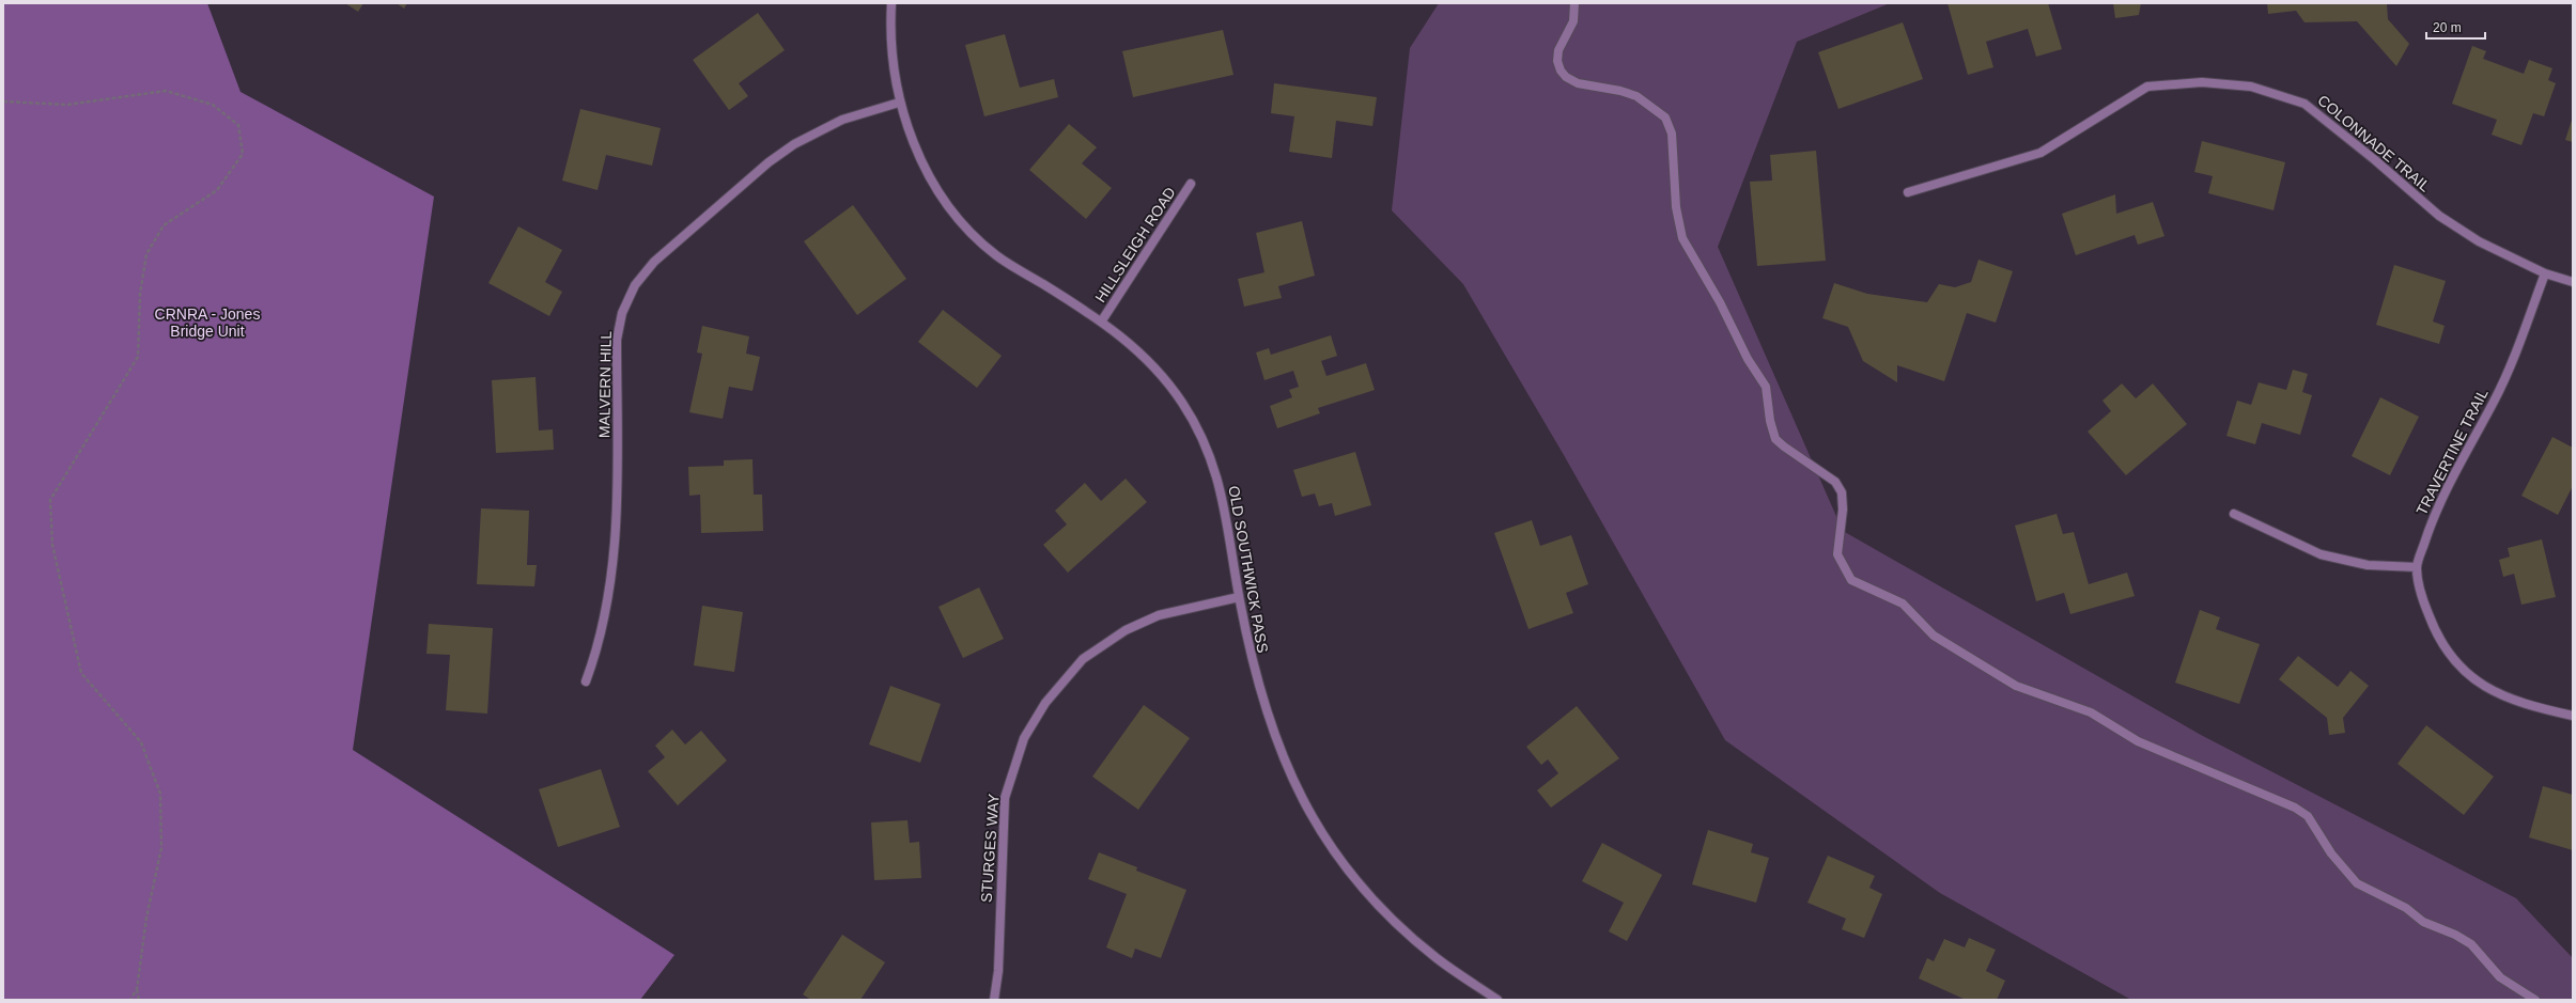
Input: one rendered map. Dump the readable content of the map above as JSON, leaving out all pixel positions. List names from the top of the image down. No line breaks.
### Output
{"streets":{"street":["COLONNADE TRAIL","HILLSLEIGH ROAD","MALVERN HILL","TRAVERTINE TRAIL","OLD SOUTHWICK PASS","STURGES WAY"]},"crossings":[["COLONNADE TRAIL","TRAVERTINE TRAIL"],["HILLSLEIGH ROAD","OLD SOUTHWICK PASS"],["MALVERN HILL","OLD SOUTHWICK PASS"],["OLD SOUTHWICK PASS","STURGES WAY"]],"parks":["CRNRA - Jones Bridge Unit"],"scale_bar":"20 m"}
